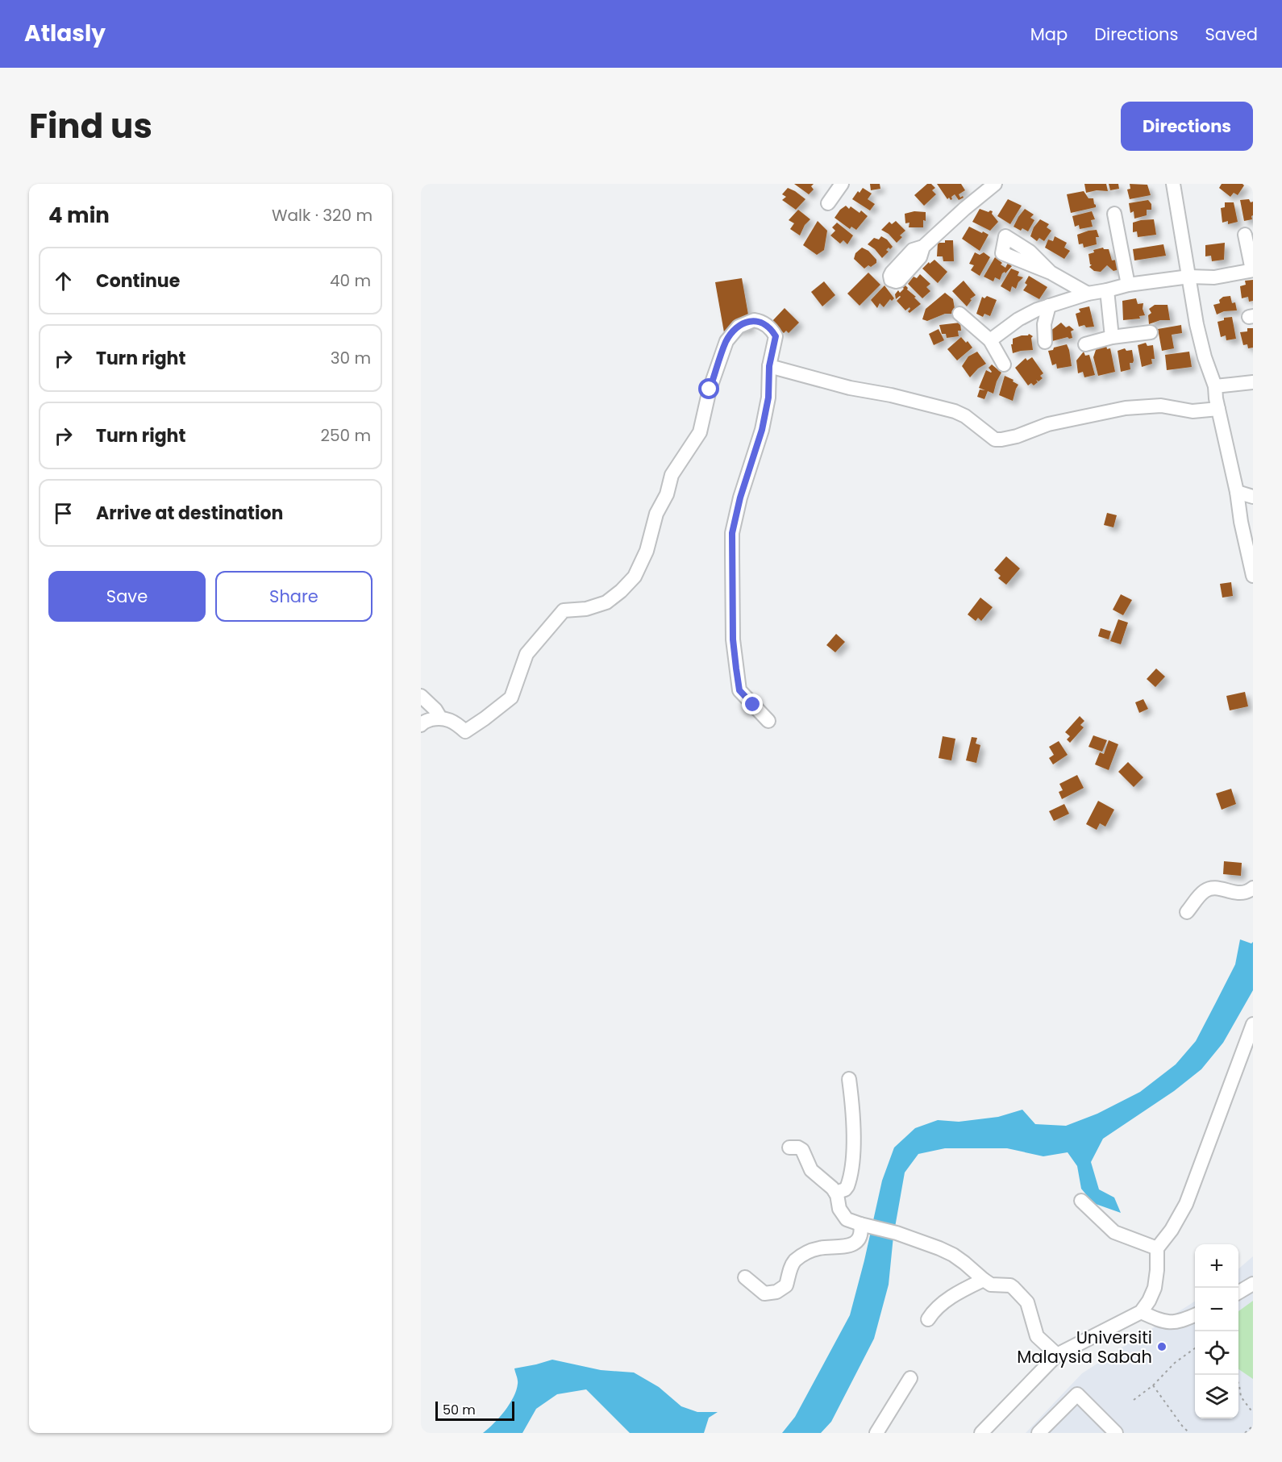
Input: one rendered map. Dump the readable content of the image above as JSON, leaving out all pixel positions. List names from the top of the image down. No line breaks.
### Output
{"places":["Universiti Malaysia Sabah"],"scale_bar":"50 m","page":{"header":"Atlasly","nav":["Map","Directions","Saved"],"title":"Find us","buttons":["Directions",["Save","Share"]],"heading":["4 min","Walk · 320 m"],"list":[["Continue","40 m"],["Turn right","30 m"],["Turn right","250 m"],"Arrive at destination"],"map_buttons":["+","−"],"scale":"50 m"}}
